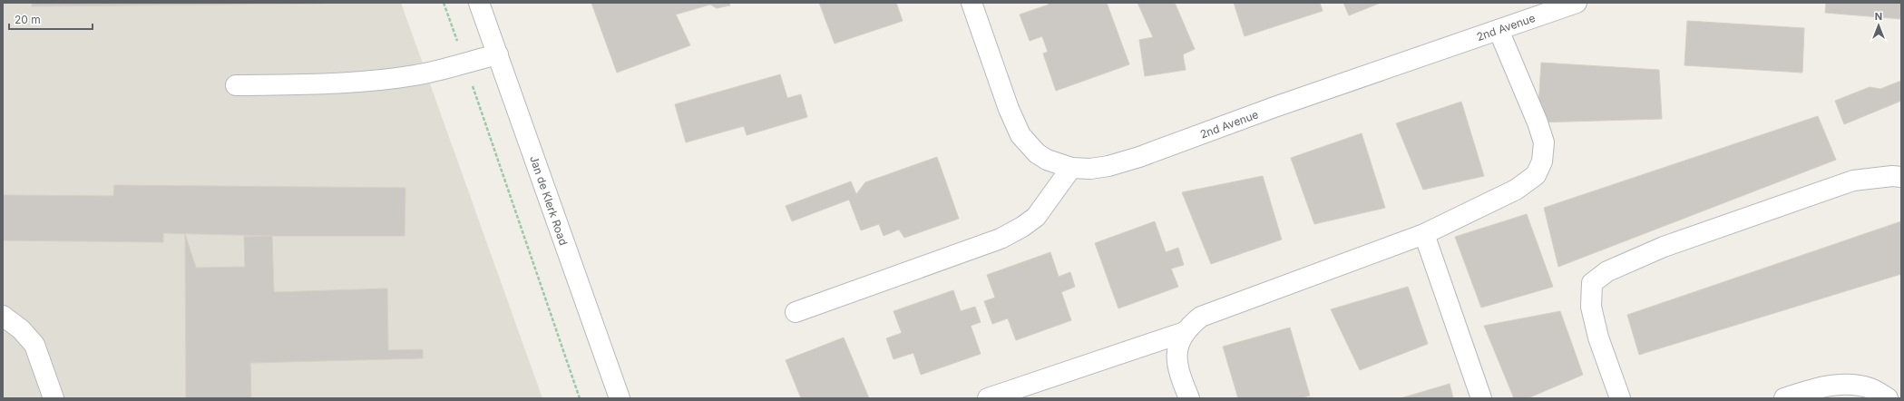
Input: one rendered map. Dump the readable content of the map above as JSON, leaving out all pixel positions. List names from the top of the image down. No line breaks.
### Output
{"streets":{"street":["2nd Avenue","Jan de Klerk Road"]},"scale_bar":"20 m","north":"top"}
